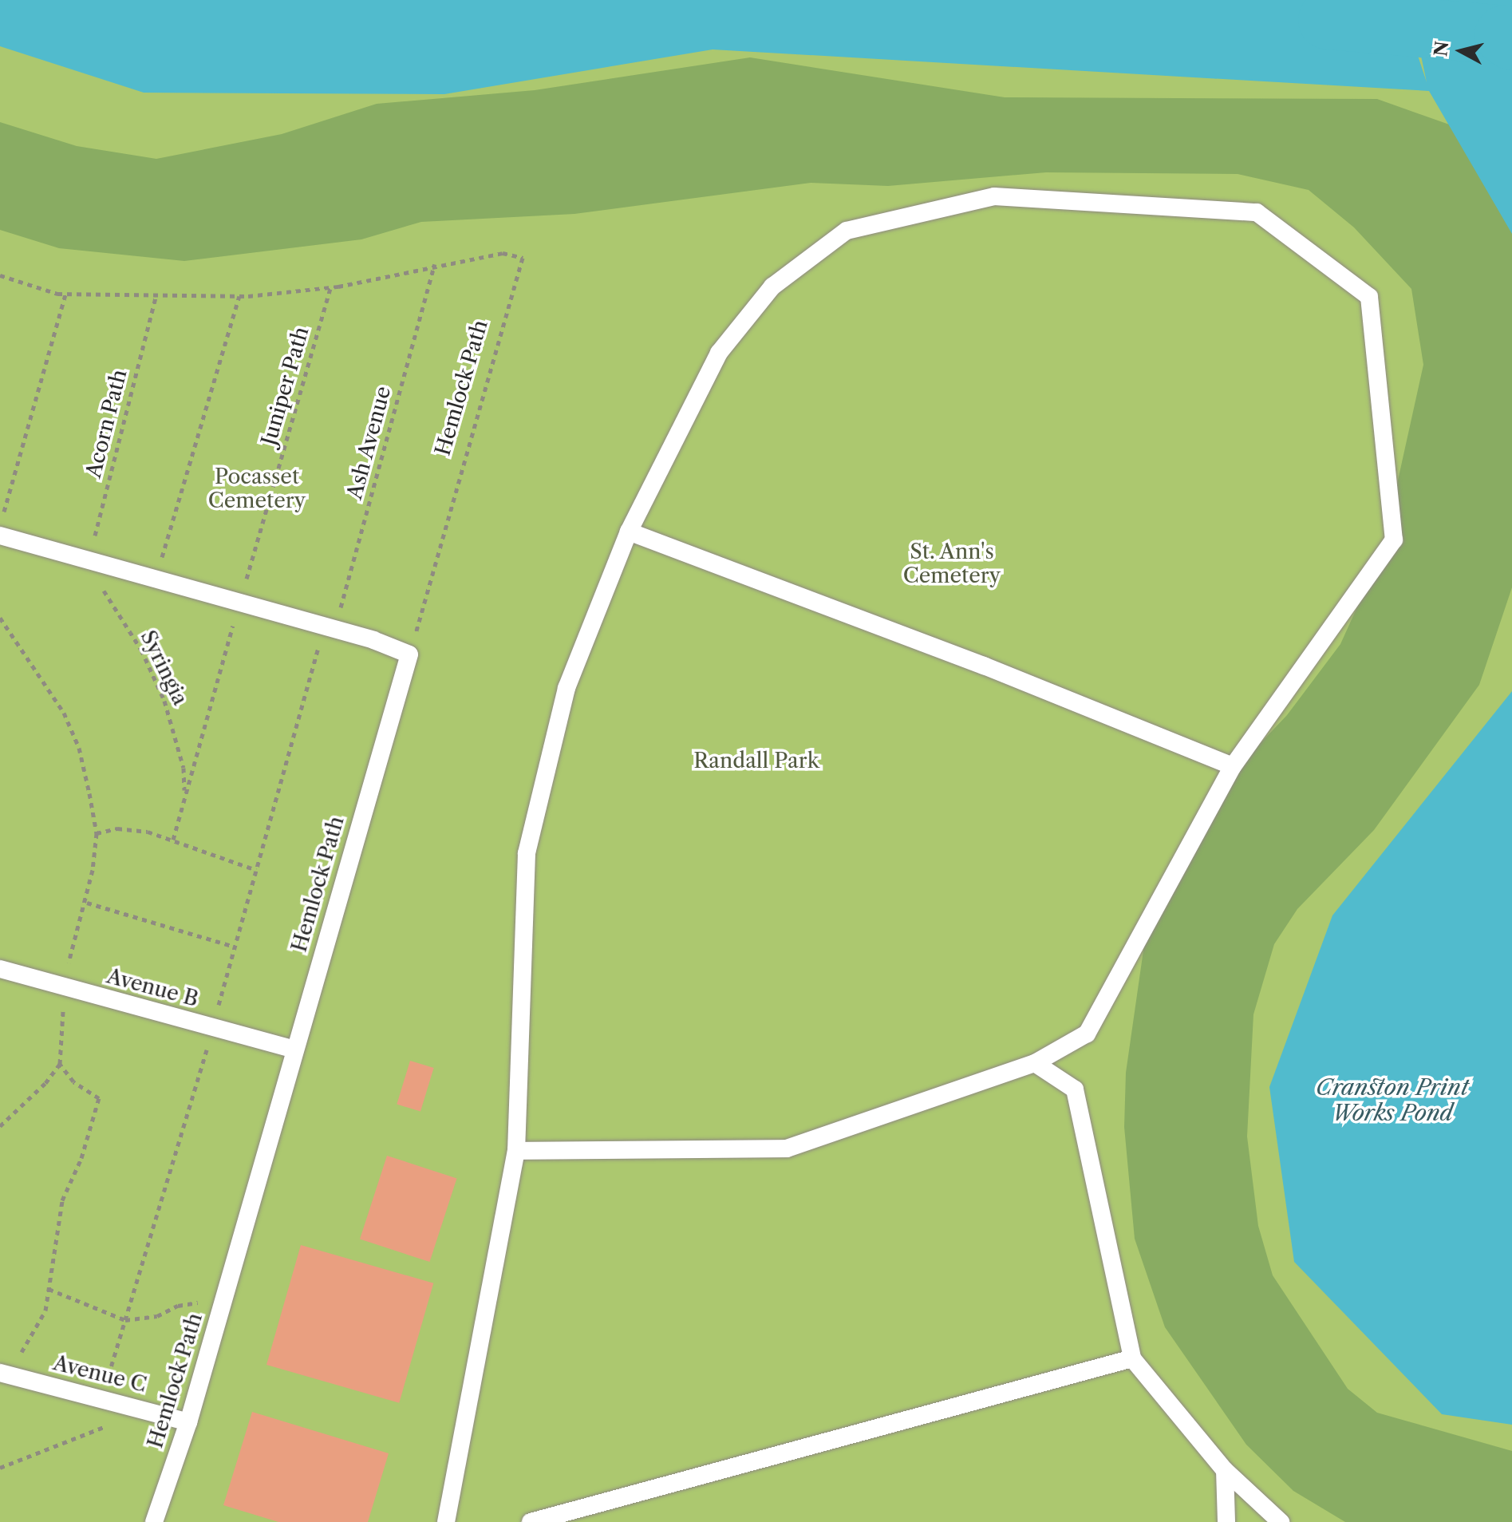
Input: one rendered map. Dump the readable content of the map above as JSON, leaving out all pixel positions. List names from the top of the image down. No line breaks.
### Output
{"streets":{"lane":["Hemlock Path","Avenue B","Avenue C"],"path":["Juniper Path","Acorn Path","Ash Avenue","Syringia"]},"crossings":[["Juniper Path","Syringia"],["Hemlock Path","Ash Avenue"],["Hemlock Path","Avenue B"],["Hemlock Path","Avenue C"],["Acorn Path","Syringia"]],"water":["Cranston Print Works Pond"],"parks":["Pocasset Cemetery","St. Ann's Cemetery","Randall Park"],"north":"left"}
